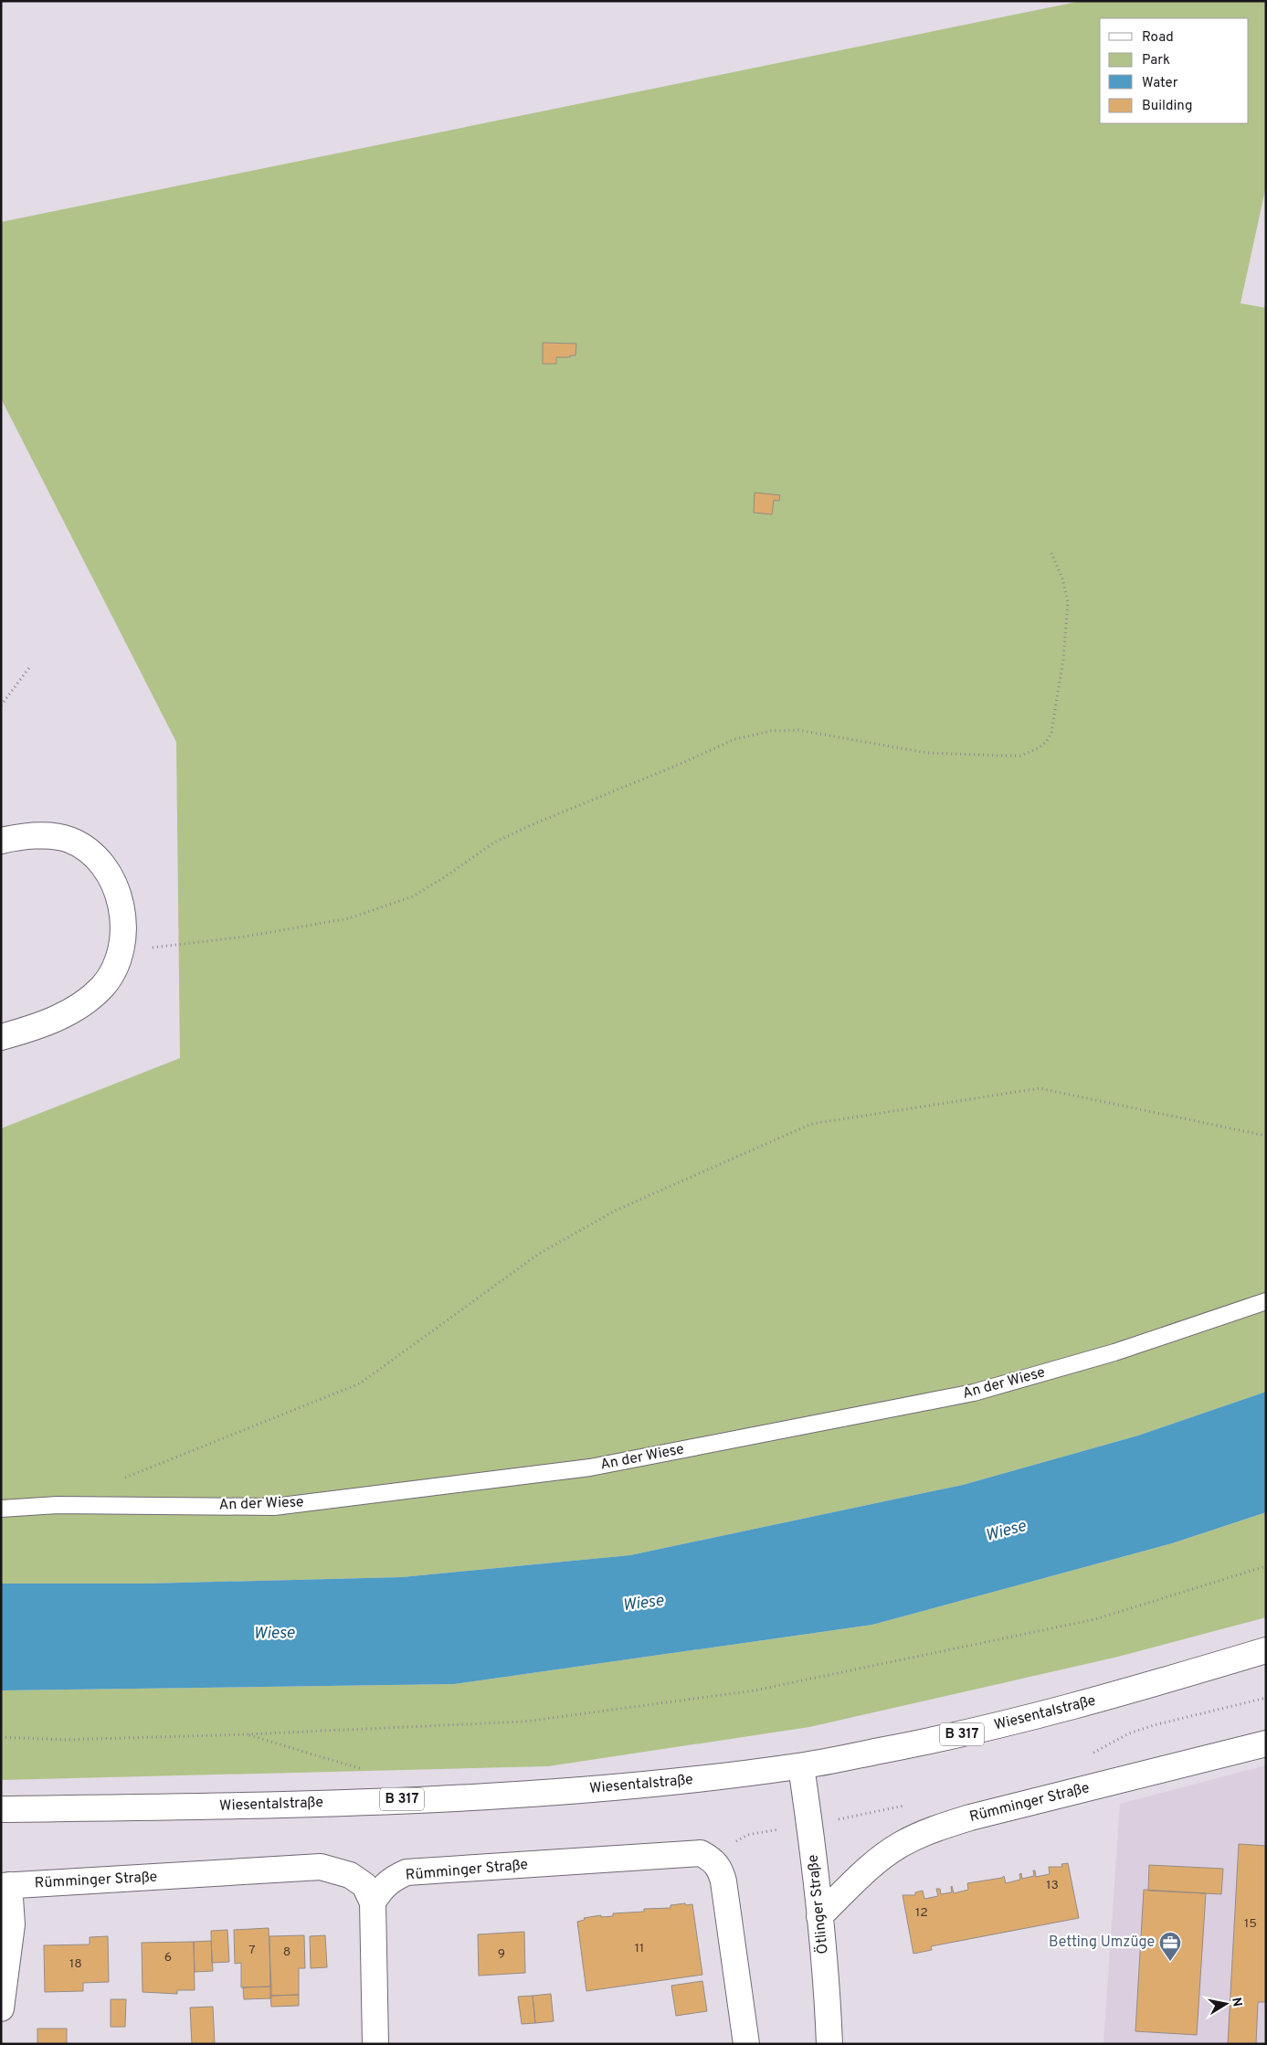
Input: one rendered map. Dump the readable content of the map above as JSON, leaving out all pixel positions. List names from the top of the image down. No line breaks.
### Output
{"streets":{"street":["Wiesentalstraße","B 317","Rümminger Straße","Ötlinger Straße"],"lane":["An der Wiese"]},"crossings":[["Wiesentalstraße","Ötlinger Straße"],["Rümminger Straße","Ötlinger Straße"]],"water":["Wiese"],"places":{"office":["Betting Umzüge"]},"house_numbers":["13","12","15","11","7","8","9","6","18"],"legend":["Road","Park","Water","Building"],"north":"right"}
